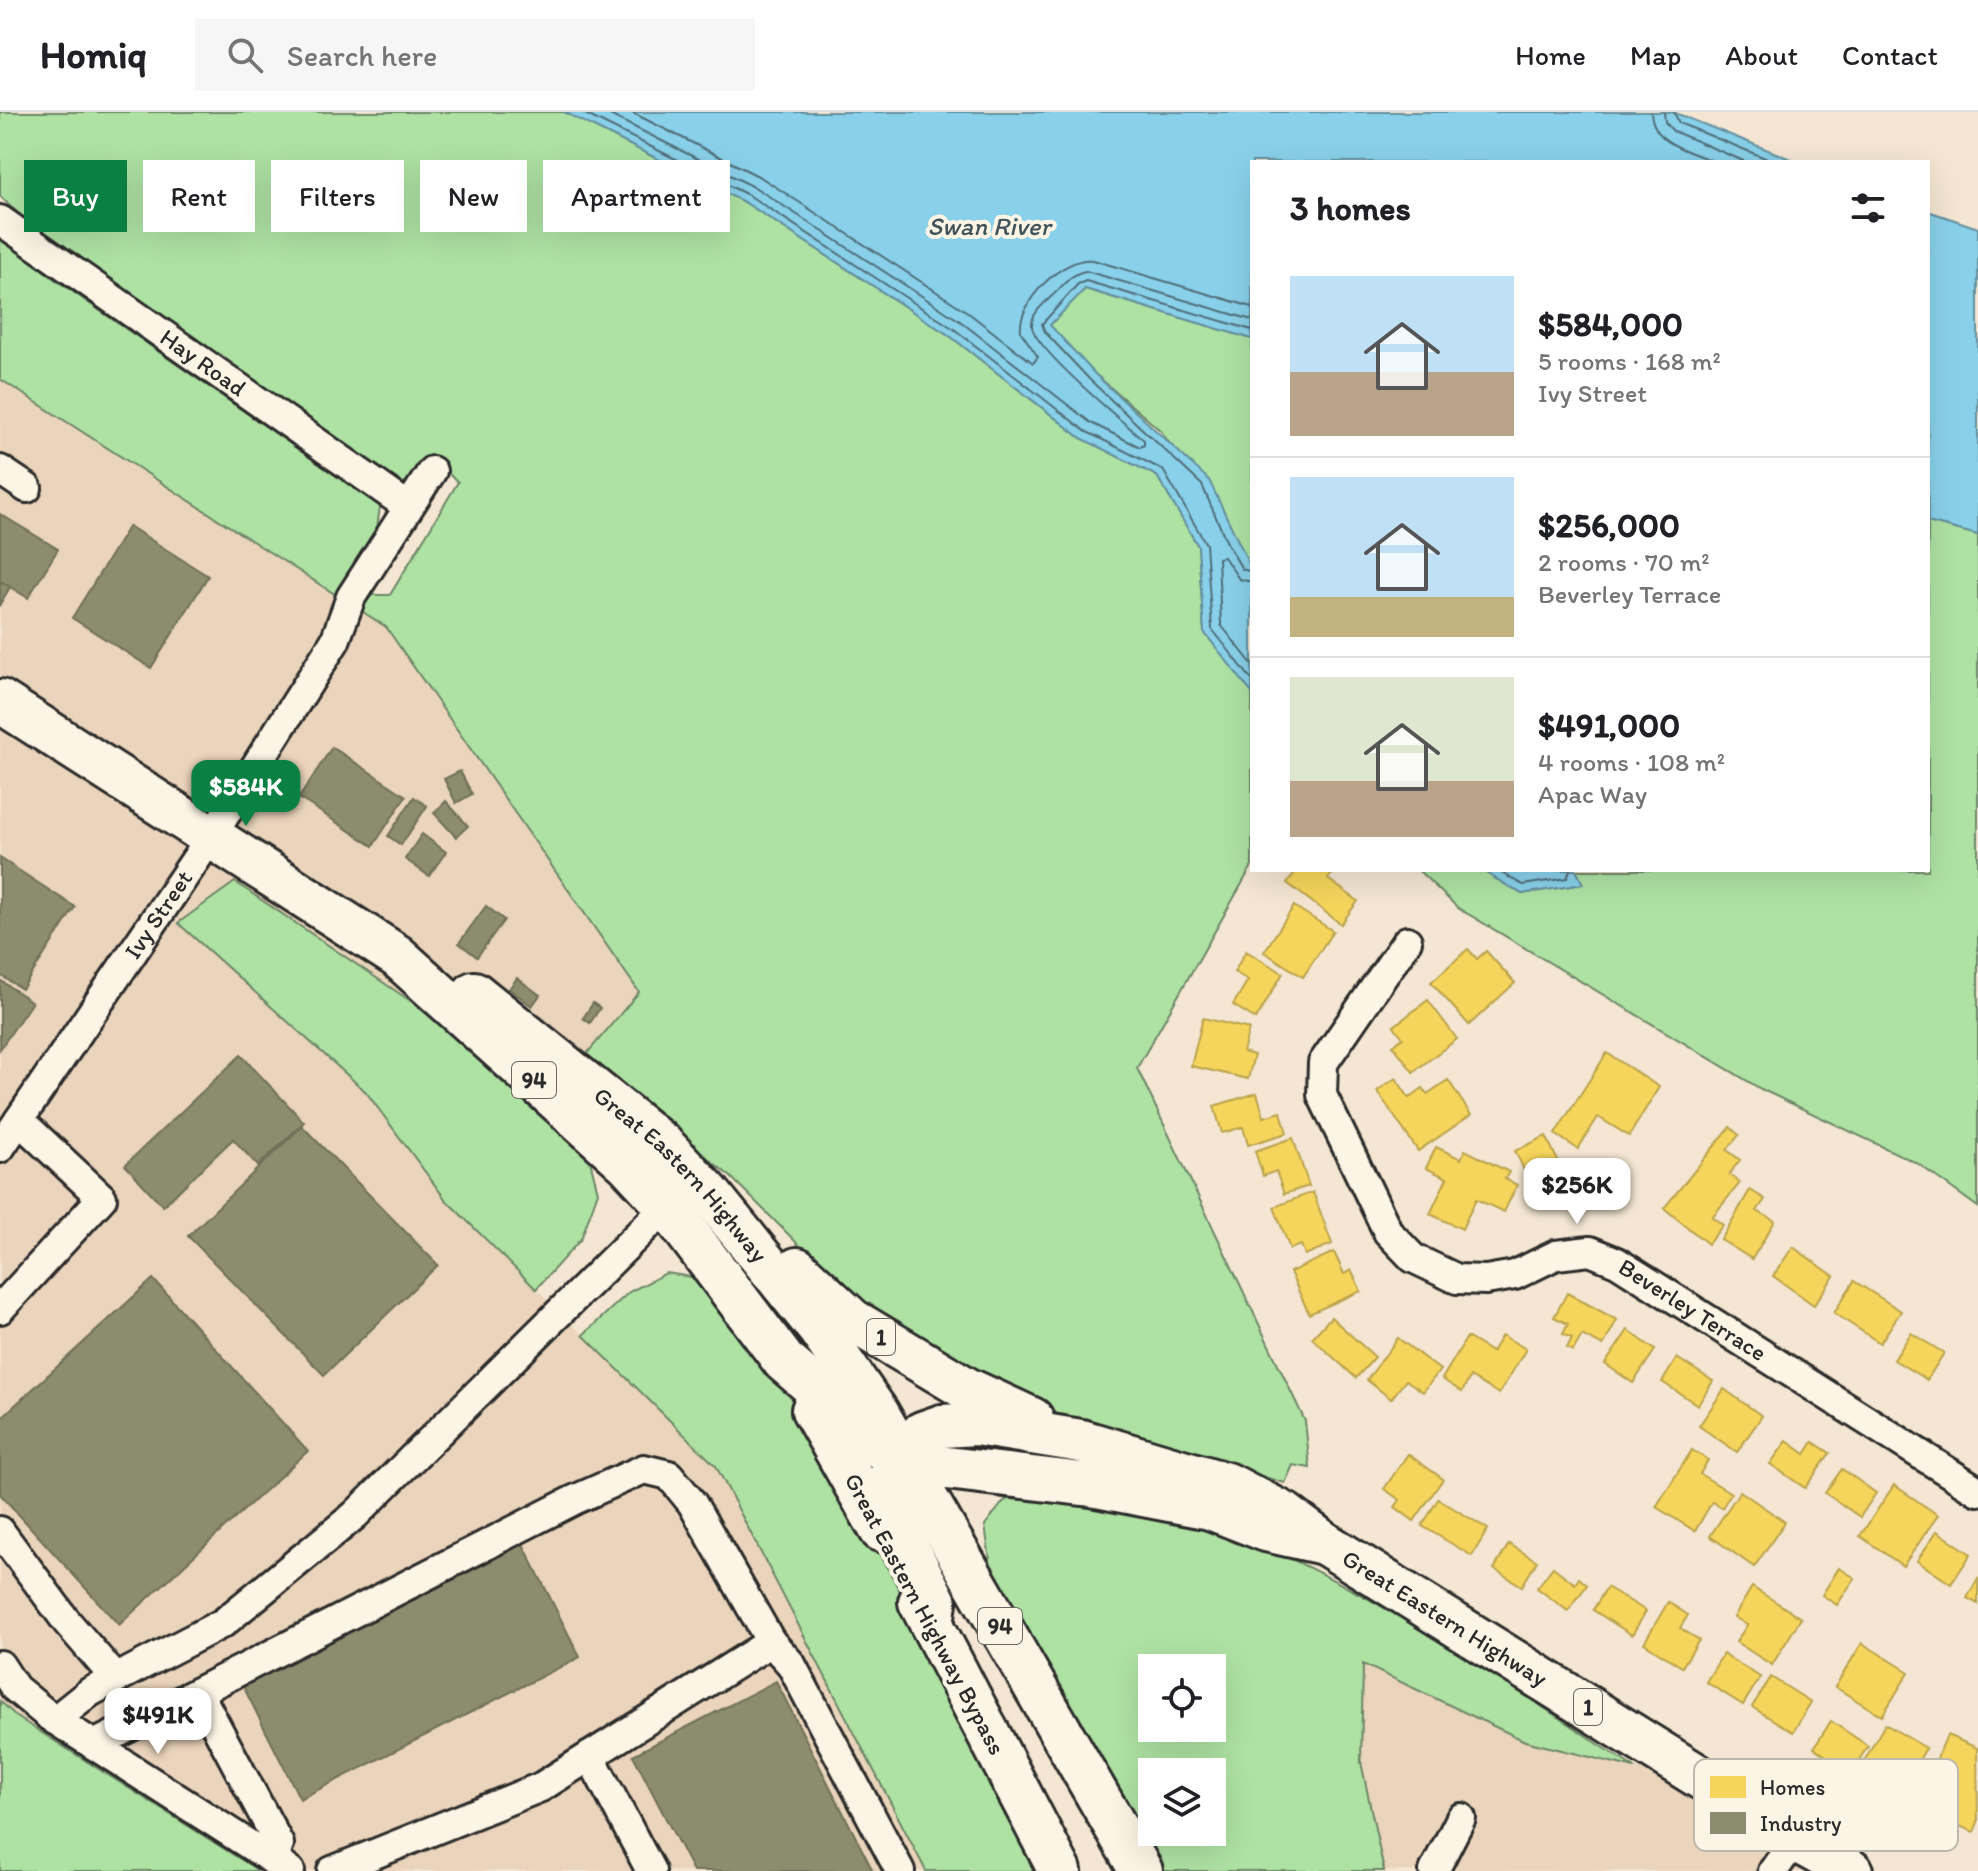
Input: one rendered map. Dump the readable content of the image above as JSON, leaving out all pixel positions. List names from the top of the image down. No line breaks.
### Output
{"streets":{"highway":["94","Great Eastern Highway","1","Great Eastern Highway Bypass"],"street":["Hay Road","Ivy Street","Beverley Terrace"]},"crossings":[["Hay Road","Ivy Street"],["Ivy Street","Great Eastern Highway"],["94","Great Eastern Highway"],["Great Eastern Highway","1"],["Great Eastern Highway","Great Eastern Highway Bypass"]],"water":["Swan River"],"legend":["Homes","Industry"],"page":{"header":"Homiq","search":"Search here","nav":["Home","Map","About","Contact"],"chip":["Buy","Rent","Filters","New","Apartment"],"heading":"3 homes","list":[{"name":"$584,000","note":"5 rooms · 168 m² · Ivy Street"},{"name":"$256,000","note":"2 rooms · 70 m² · Beverley Terrace"},{"name":"$491,000","note":"4 rooms · 108 m² · Apac Way"}],"price":["$584K","$256K","$491K"]}}
